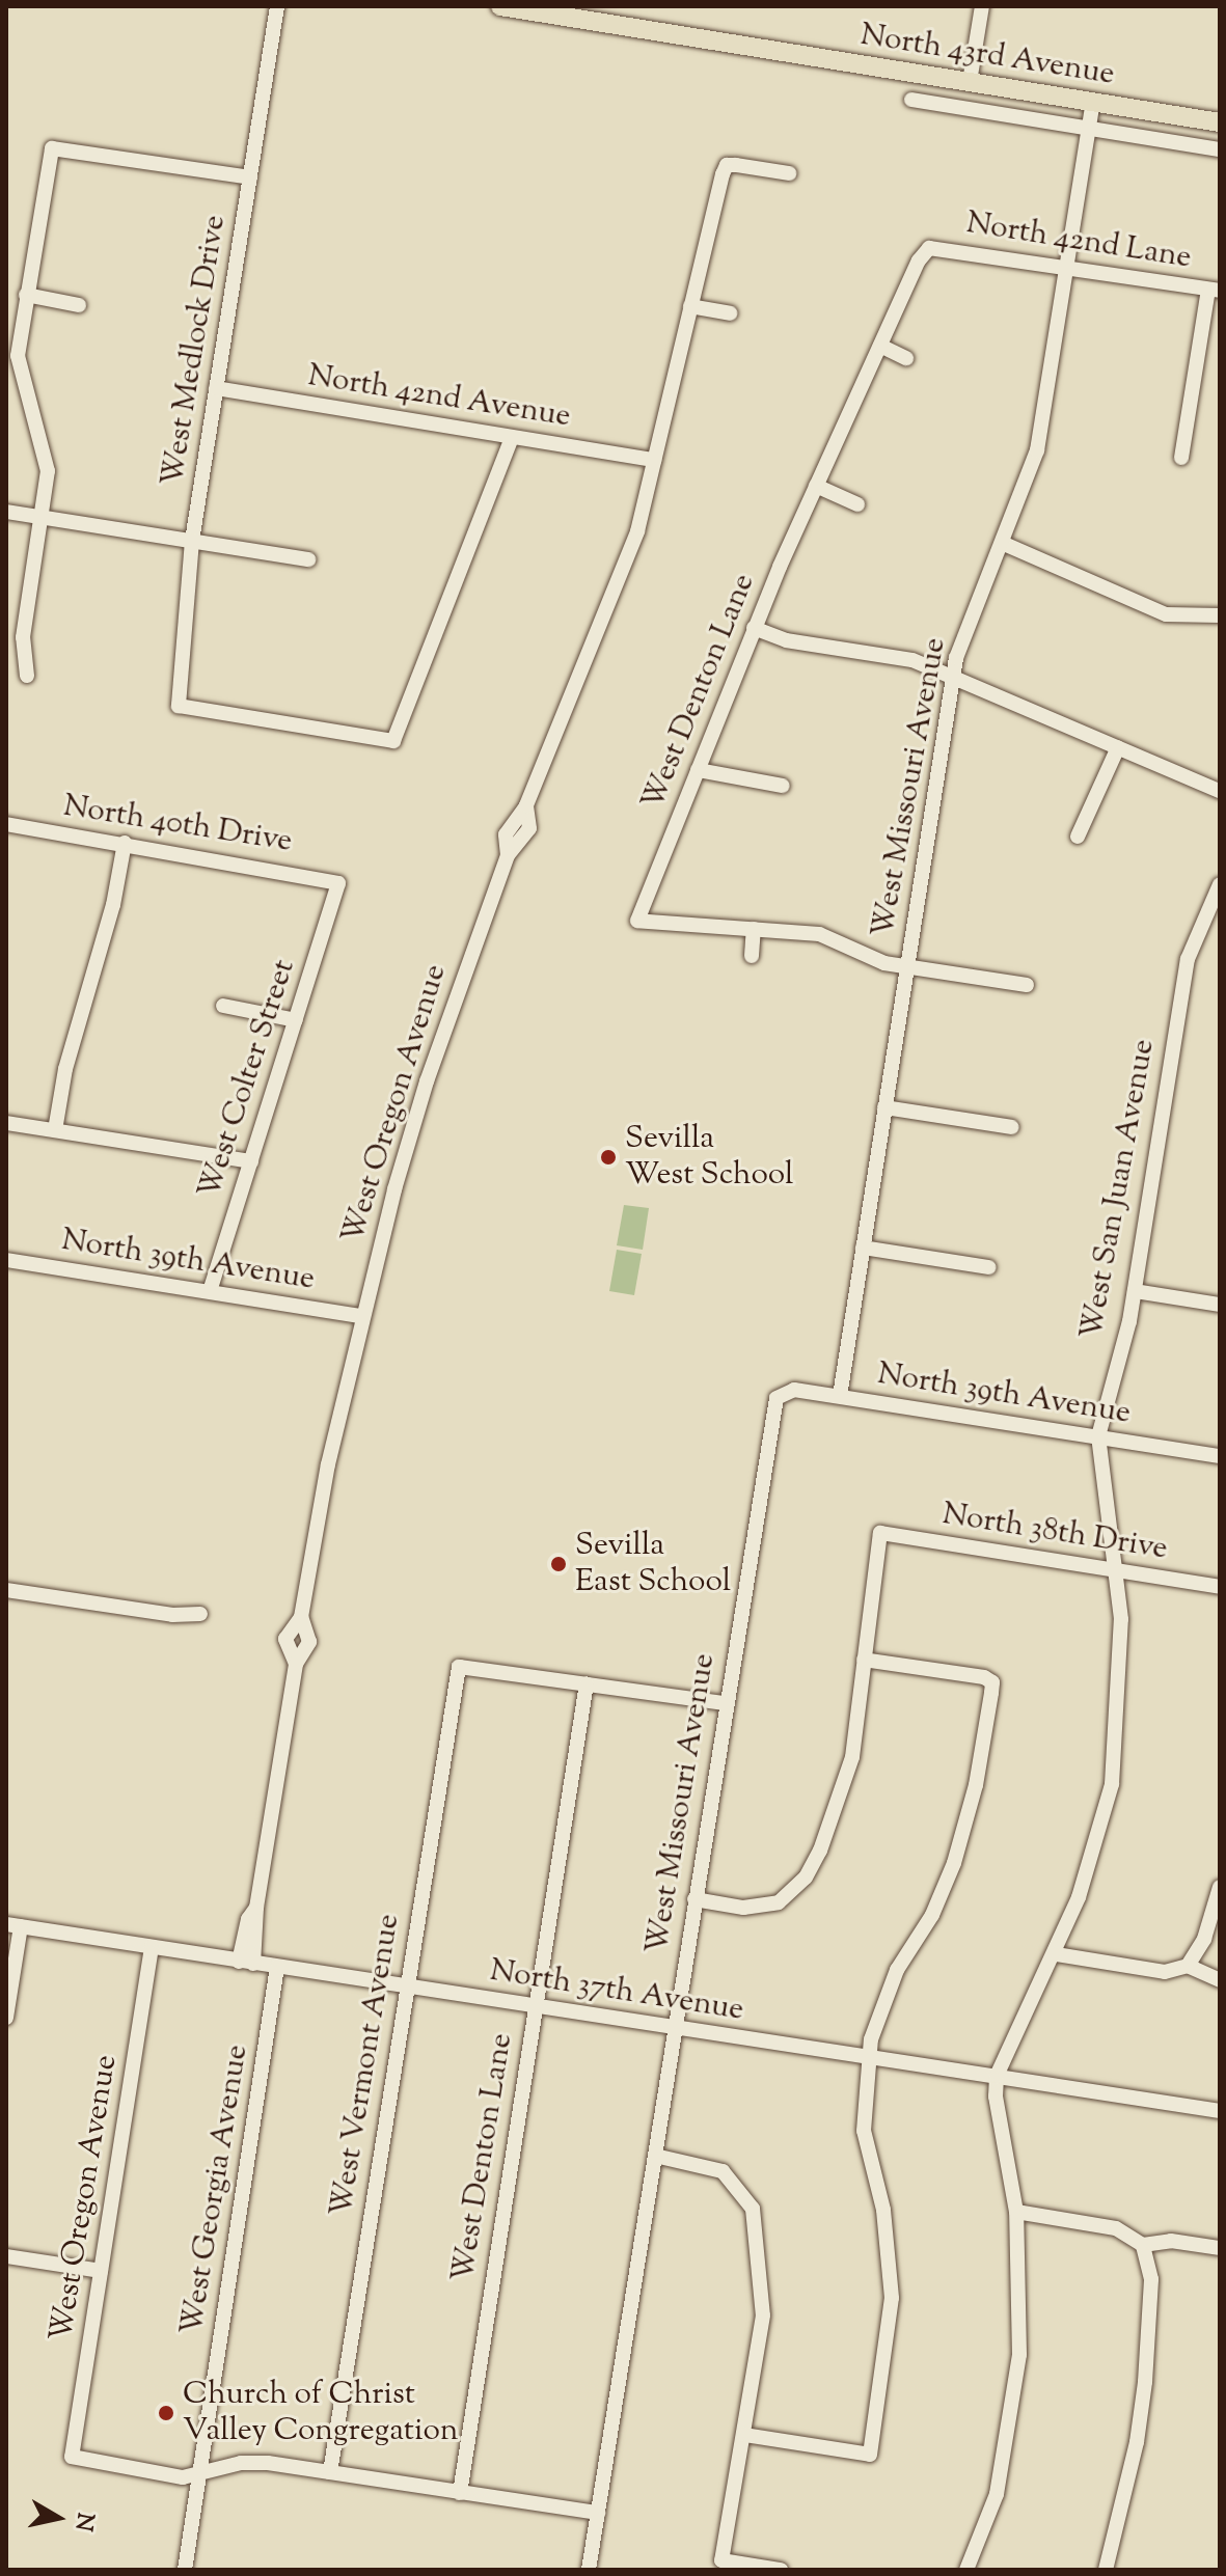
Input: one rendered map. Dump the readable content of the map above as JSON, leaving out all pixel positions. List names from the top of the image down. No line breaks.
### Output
{"streets":{"main road":["North 43rd Avenue"],"street":["North 42nd Lane","West Medlock Drive","North 42nd Avenue","West Denton Lane","West Missouri Avenue","North 40th Drive","West Colter Street","West Oregon Avenue","West San Juan Avenue","North 39th Avenue","North 38th Drive","North 37th Avenue","West Vermont Avenue","West Georgia Avenue"]},"crossings":[["North 43rd Avenue","West Missouri Avenue"],["North 42nd Lane","West Denton Lane"],["North 42nd Lane","West Missouri Avenue"],["West Medlock Drive","North 42nd Avenue"],["North 42nd Avenue","West Oregon Avenue"],["West Denton Lane","North 37th Avenue"],["West Denton Lane","West Vermont Avenue"],["West Missouri Avenue","North 39th Avenue"],["West Missouri Avenue","North 37th Avenue"],["North 40th Drive","West Colter Street"],["West Colter Street","North 39th Avenue"],["West Oregon Avenue","North 39th Avenue"],["West Oregon Avenue","North 37th Avenue"],["West Oregon Avenue","West Georgia Avenue"],["West San Juan Avenue","North 39th Avenue"],["West San Juan Avenue","North 38th Drive"],["West San Juan Avenue","North 37th Avenue"],["North 37th Avenue","West Vermont Avenue"],["North 37th Avenue","West Georgia Avenue"]],"places":["Sevilla West School","Sevilla East School","Church of Christ Valley Congregation"],"north":"right"}
